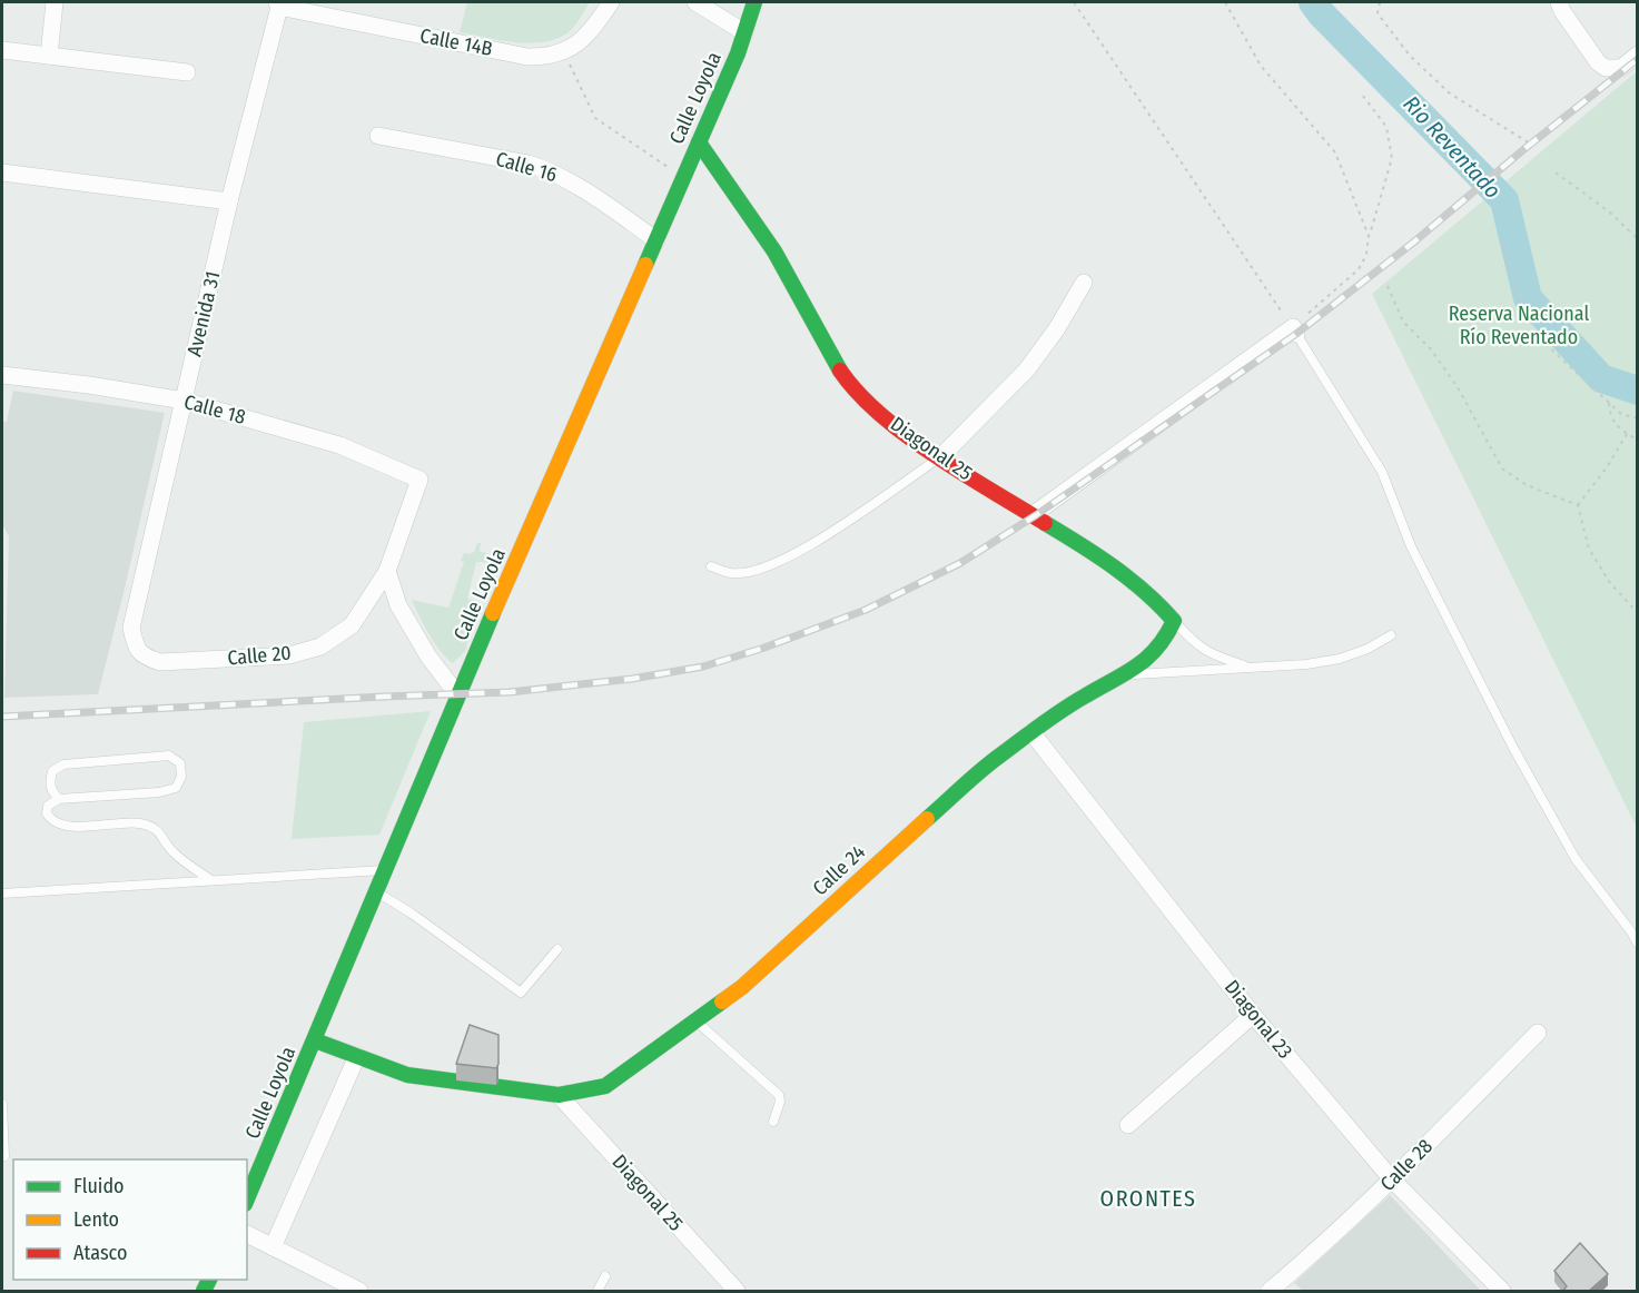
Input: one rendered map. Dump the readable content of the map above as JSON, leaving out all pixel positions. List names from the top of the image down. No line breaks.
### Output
{"streets":{"street":["Calle 14B","Calle Loyola","Calle 16","Avenida 31","Calle 18","Diagonal 25","Calle 20","Calle 24","Diagonal 23","Calle 28"]},"crossings":[["Calle 14B","Avenida 31"],["Calle Loyola","Calle 16"],["Calle Loyola","Diagonal 25"],["Calle Loyola","Calle 24"],["Avenida 31","Calle 18"],["Avenida 31","Calle 20"],["Calle 18","Calle 20"],["Diagonal 25","Calle 24"],["Calle 24","Diagonal 23"],["Diagonal 23","Calle 28"]],"districts":["ORONTES"],"water":["Rio Reventado"],"parks":["Reserva Nacional Río Reventado"],"legend":["Fluido","Lento","Atasco"]}
